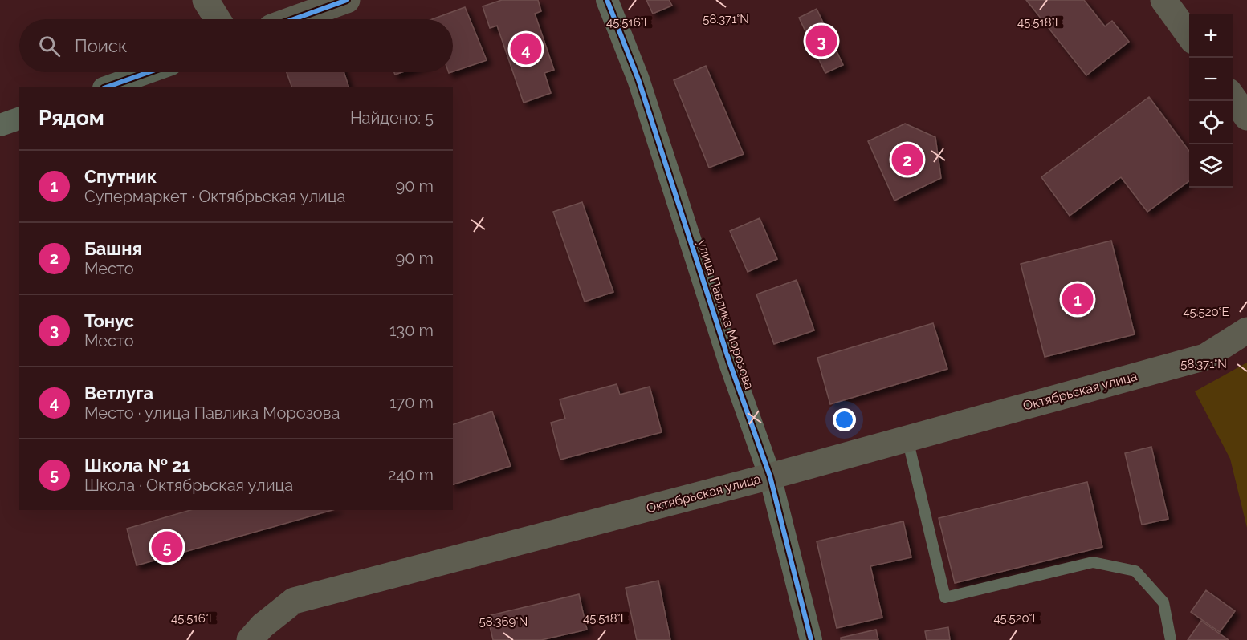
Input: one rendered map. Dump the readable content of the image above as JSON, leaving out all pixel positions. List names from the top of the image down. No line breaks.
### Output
{"streets":{"main road":["Октябрьская улица"],"street":["улица Павлика Морозова"]},"crossings":[["улица Павлика Морозова","Октябрьская улица"]],"page":{"map_buttons":["+","−"],"search":"Поиск","pins":["3","4","2","1","5"],"heading":["Рядом","Найдено: 5"],"list":[{"mark":"1","name":"Спутник","note":"Супермаркет · Октябрьская улица","value":"90 m"},{"mark":"2","name":"Башня","note":"Место","value":"90 m"},{"mark":"3","name":"Тонус","note":"Место","value":"130 m"},{"mark":"4","name":"Ветлуга","note":"Место · улица Павлика Морозова","value":"170 m"},{"mark":"5","name":"Школа № 21","note":"Школа · Октябрьская улица","value":"240 m"}]},"coordinates":["58.371°N","45.516°E","45.518°E","45.520°E","58.369°N"]}
